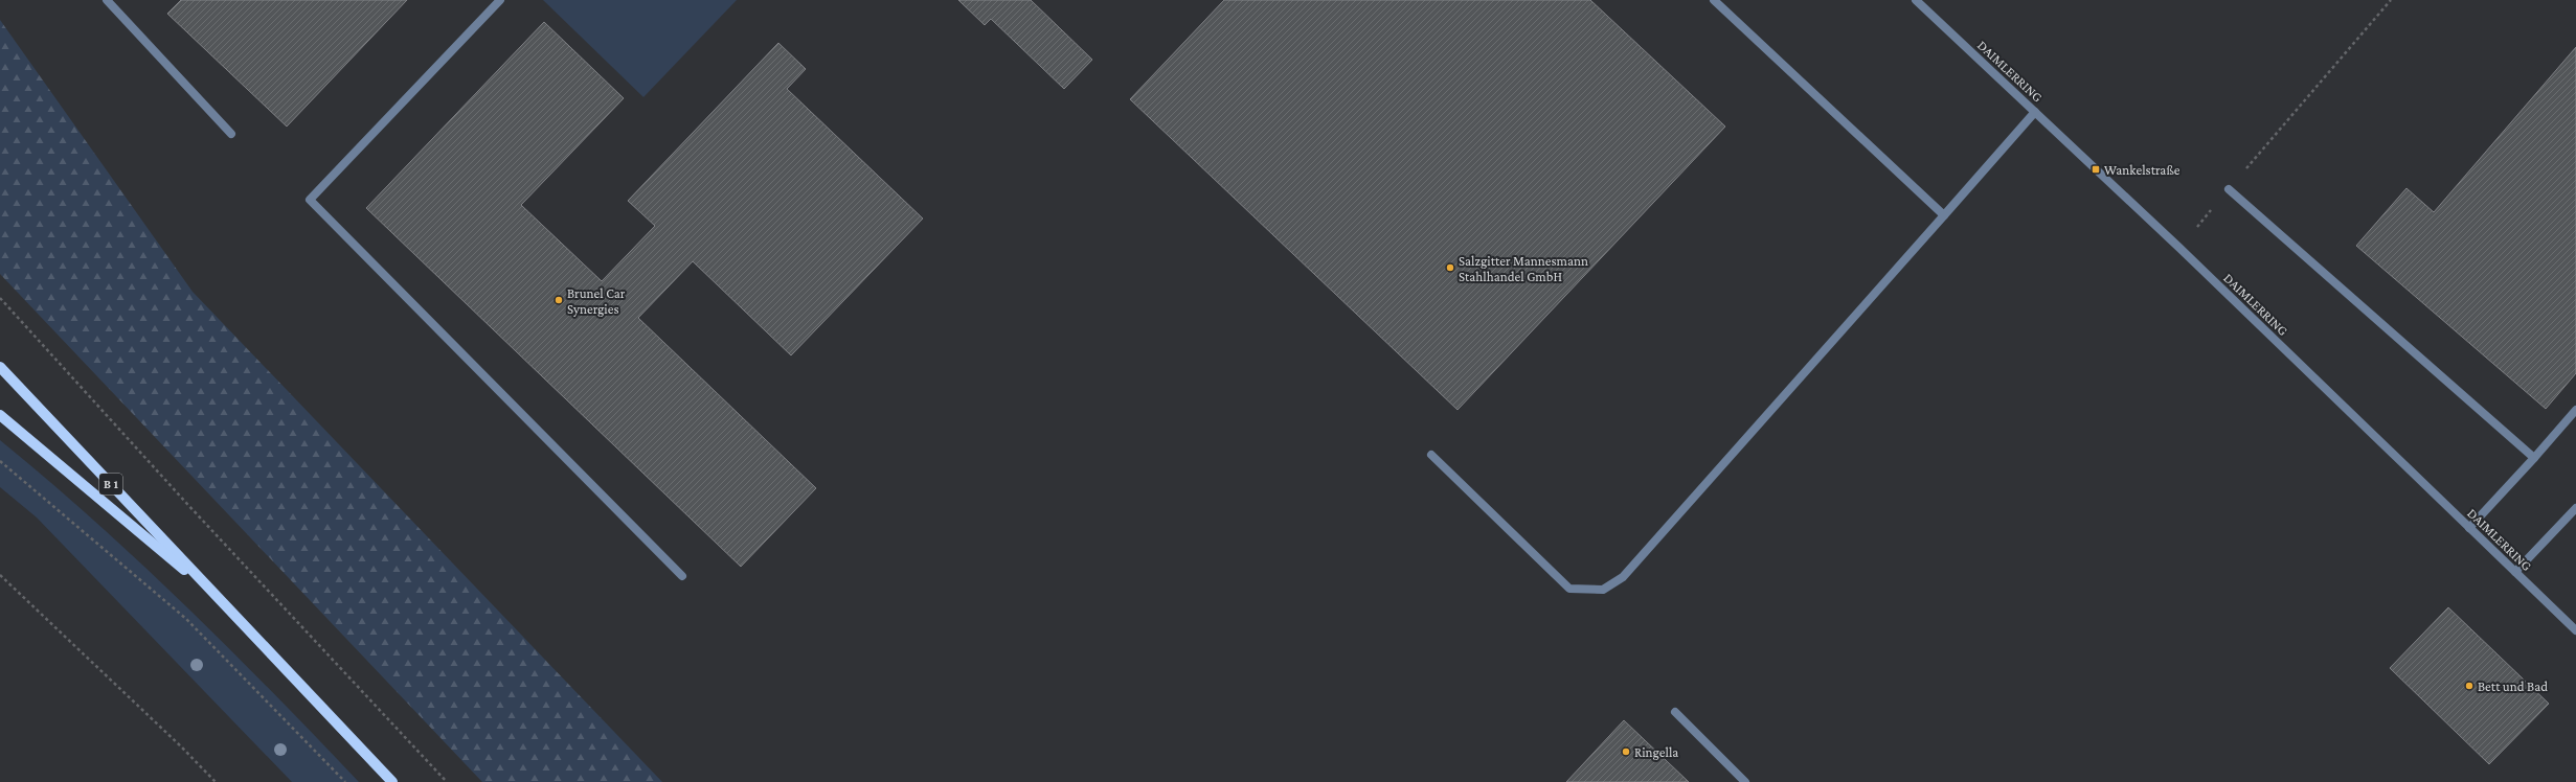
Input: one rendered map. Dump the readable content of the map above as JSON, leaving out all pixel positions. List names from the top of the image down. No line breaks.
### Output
{"streets":{"main road":["B 1"],"street":["DAIMLERRING"]},"places":{"transit":["Wankelstraße"],"other":["Salzgitter Mannesmann Stahlhandel GmbH","Brunel Car Synergies","Bett und Bad","Ringella"]}}
